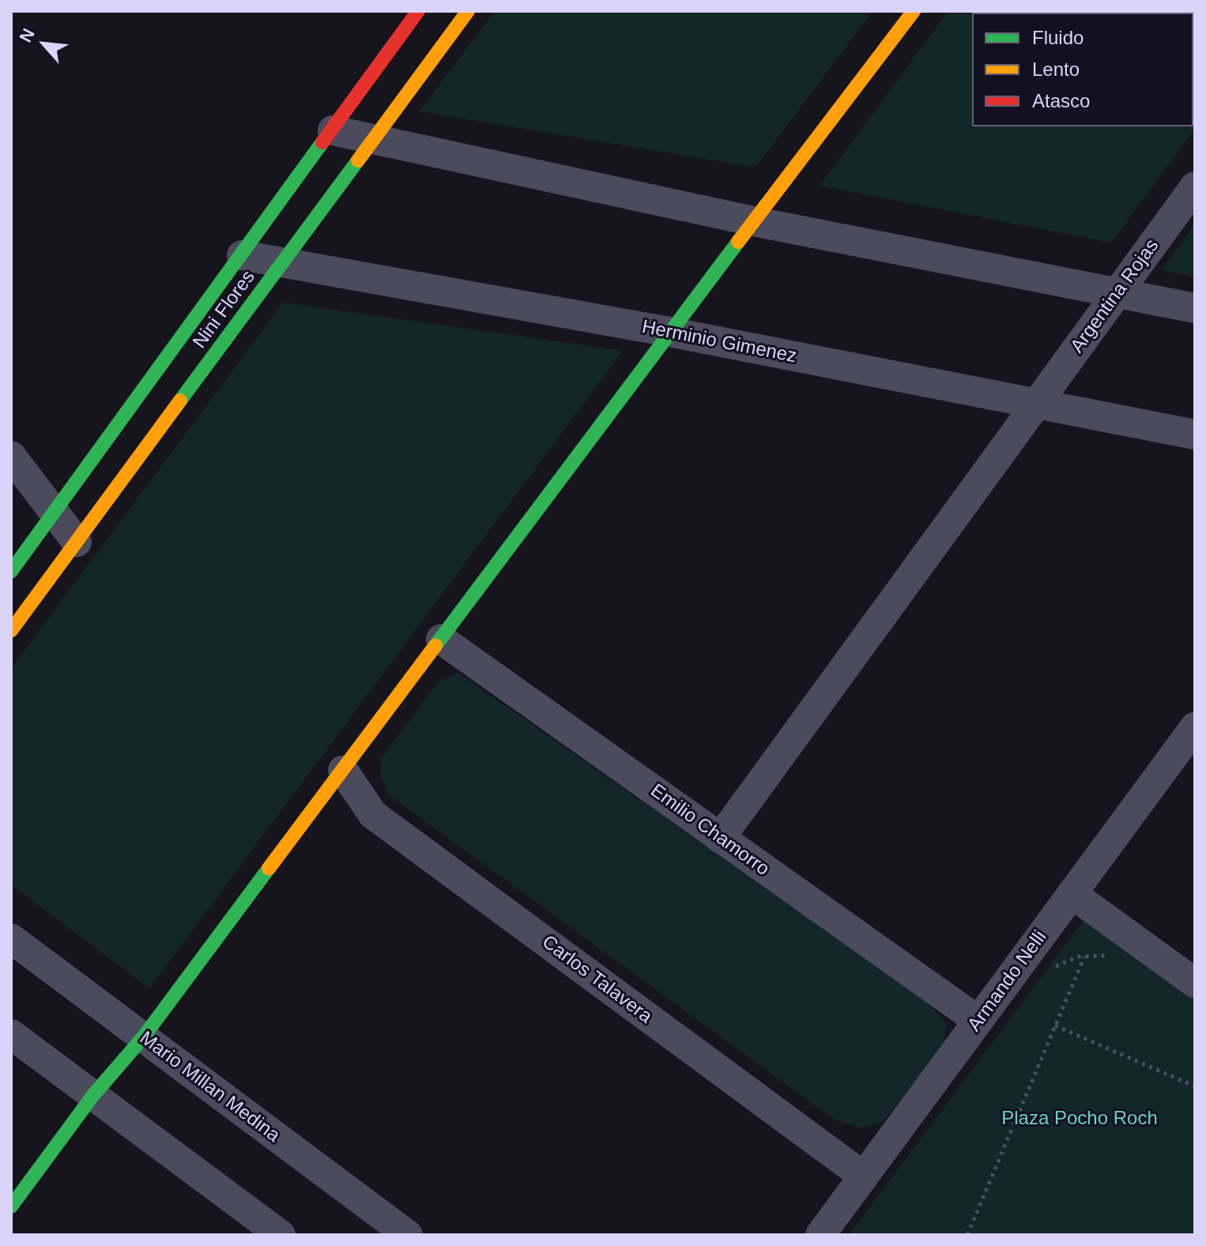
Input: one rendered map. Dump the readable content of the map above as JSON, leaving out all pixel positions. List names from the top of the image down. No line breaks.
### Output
{"streets":{"street":["Argentina Rojas","Nini Flores","Herminio Gimenez","Emilio Chamorro","Carlos Talavera","Armando Nelli","Mario Millan Medina"]},"crossings":[["Argentina Rojas","Herminio Gimenez"],["Argentina Rojas","Emilio Chamorro"],["Nini Flores","Herminio Gimenez"],["Emilio Chamorro","Armando Nelli"],["Carlos Talavera","Armando Nelli"]],"parks":["Plaza Pocho Roch"],"legend":["Fluido","Lento","Atasco"],"north":"top left"}
